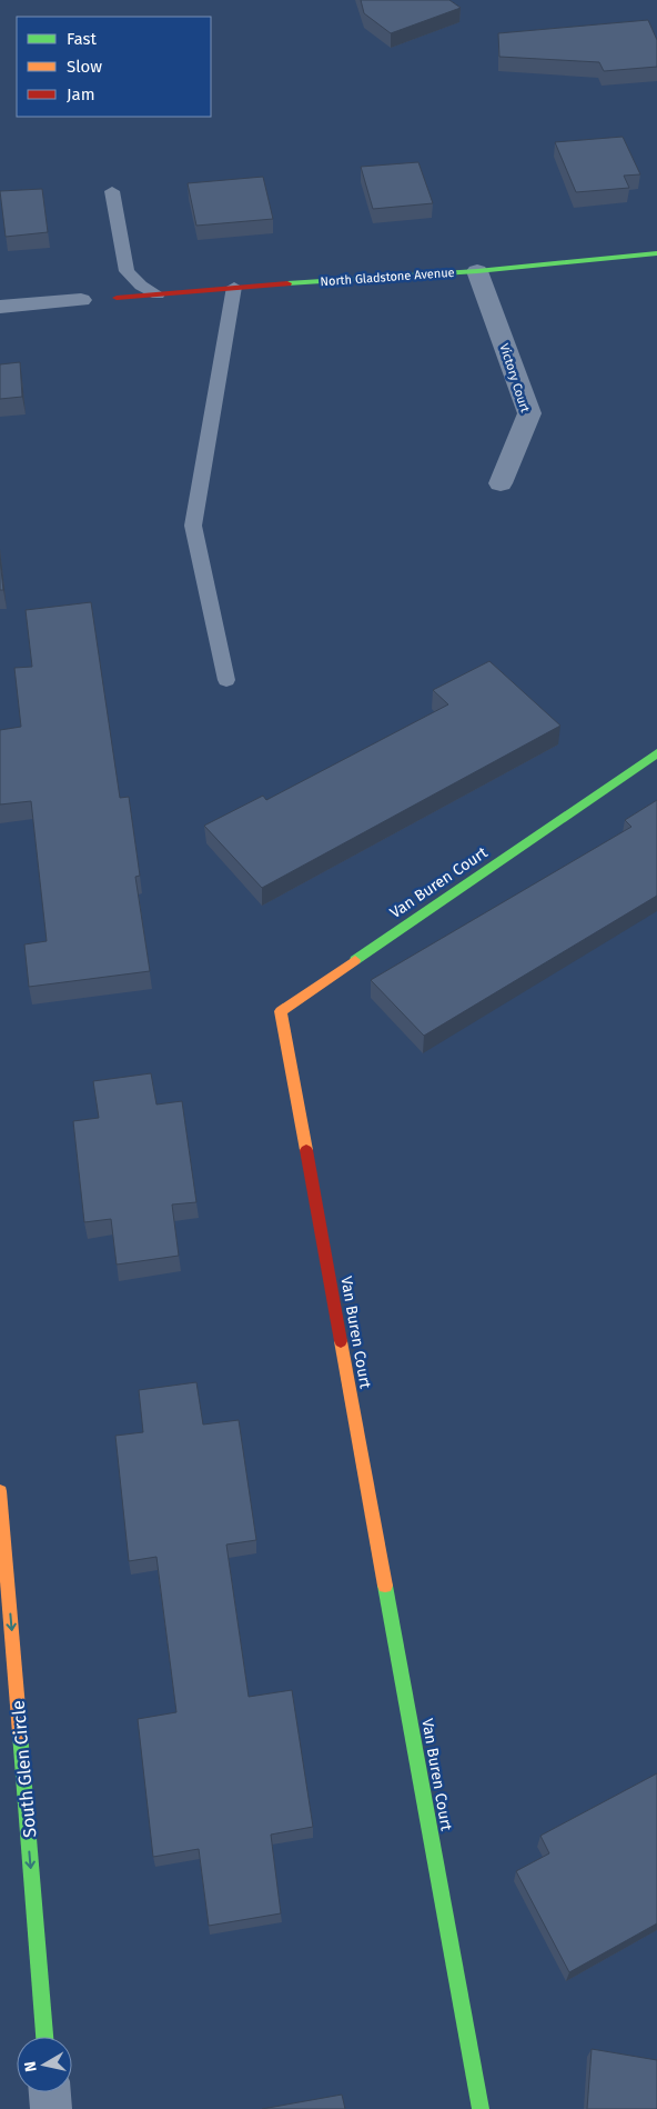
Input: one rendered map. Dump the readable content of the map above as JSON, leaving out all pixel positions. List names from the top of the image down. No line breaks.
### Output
{"streets":{"street":["North Gladstone Avenue","Victory Court","Van Buren Court","South Glen Circle"]},"crossings":[["North Gladstone Avenue","Victory Court"]],"one_way":["South Glen Circle"],"legend":["Fast","Slow","Jam"],"north":"left"}
